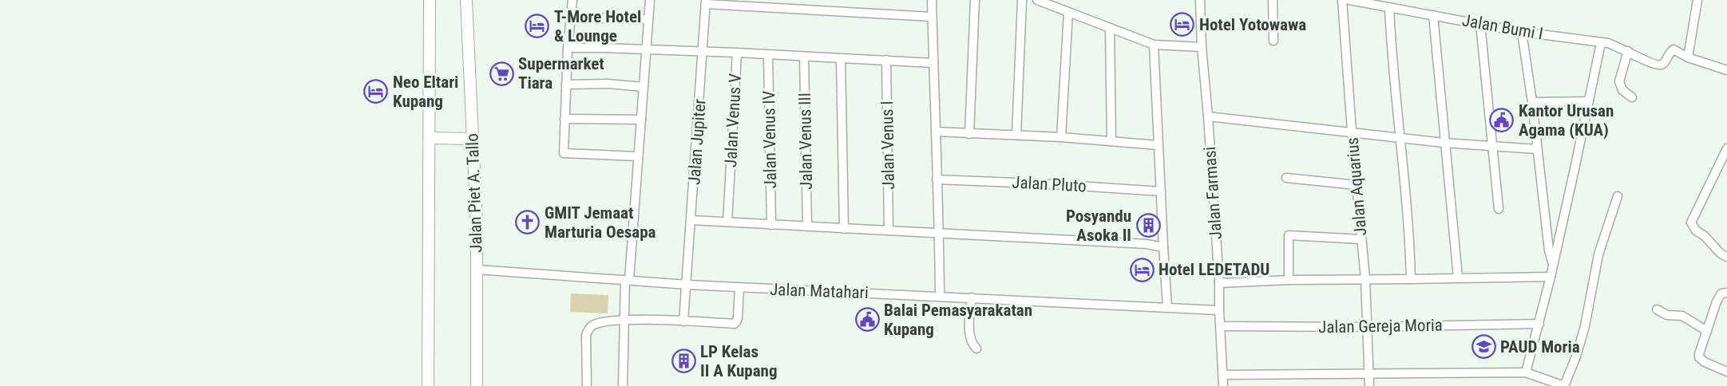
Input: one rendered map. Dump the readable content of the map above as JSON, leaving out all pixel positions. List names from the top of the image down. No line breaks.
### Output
{"streets":{"main road":["Jalan Piet A. Tallo"],"street":["Jalan Bumi I","Jalan Venus V","Jalan Venus IV","Jalan Venus III","Jalan Jupiter","Jalan Venus I","Jalan Pluto","Jalan Aquarius","Jalan Farmasi","Jalan Matahari","Jalan Gereja Moria"]},"crossings":[["Jalan Venus V","Jalan Jupiter"],["Jalan Jupiter","Jalan Matahari"],["Jalan Aquarius","Jalan Gereja Moria"],["Jalan Piet A. Tallo","Jalan Matahari"],["Jalan Farmasi","Jalan Matahari"],["Jalan Farmasi","Jalan Gereja Moria"]],"places":{"hotel":["Hotel Yotowawa","T-More Hotel & Lounge","Neo Eltari Kupang","Hotel LEDETADU"],"supermarket":["Supermarket Tiara"],"public building":["Kantor Urusan Agama (KUA)","Balai Pemasyarakatan Kupang"],"church":["GMIT Jemaat Marturia Oesapa"],"building":["Posyandu Asoka II","LP Kelas II A Kupang"],"school or university":["PAUD Moria"]}}
